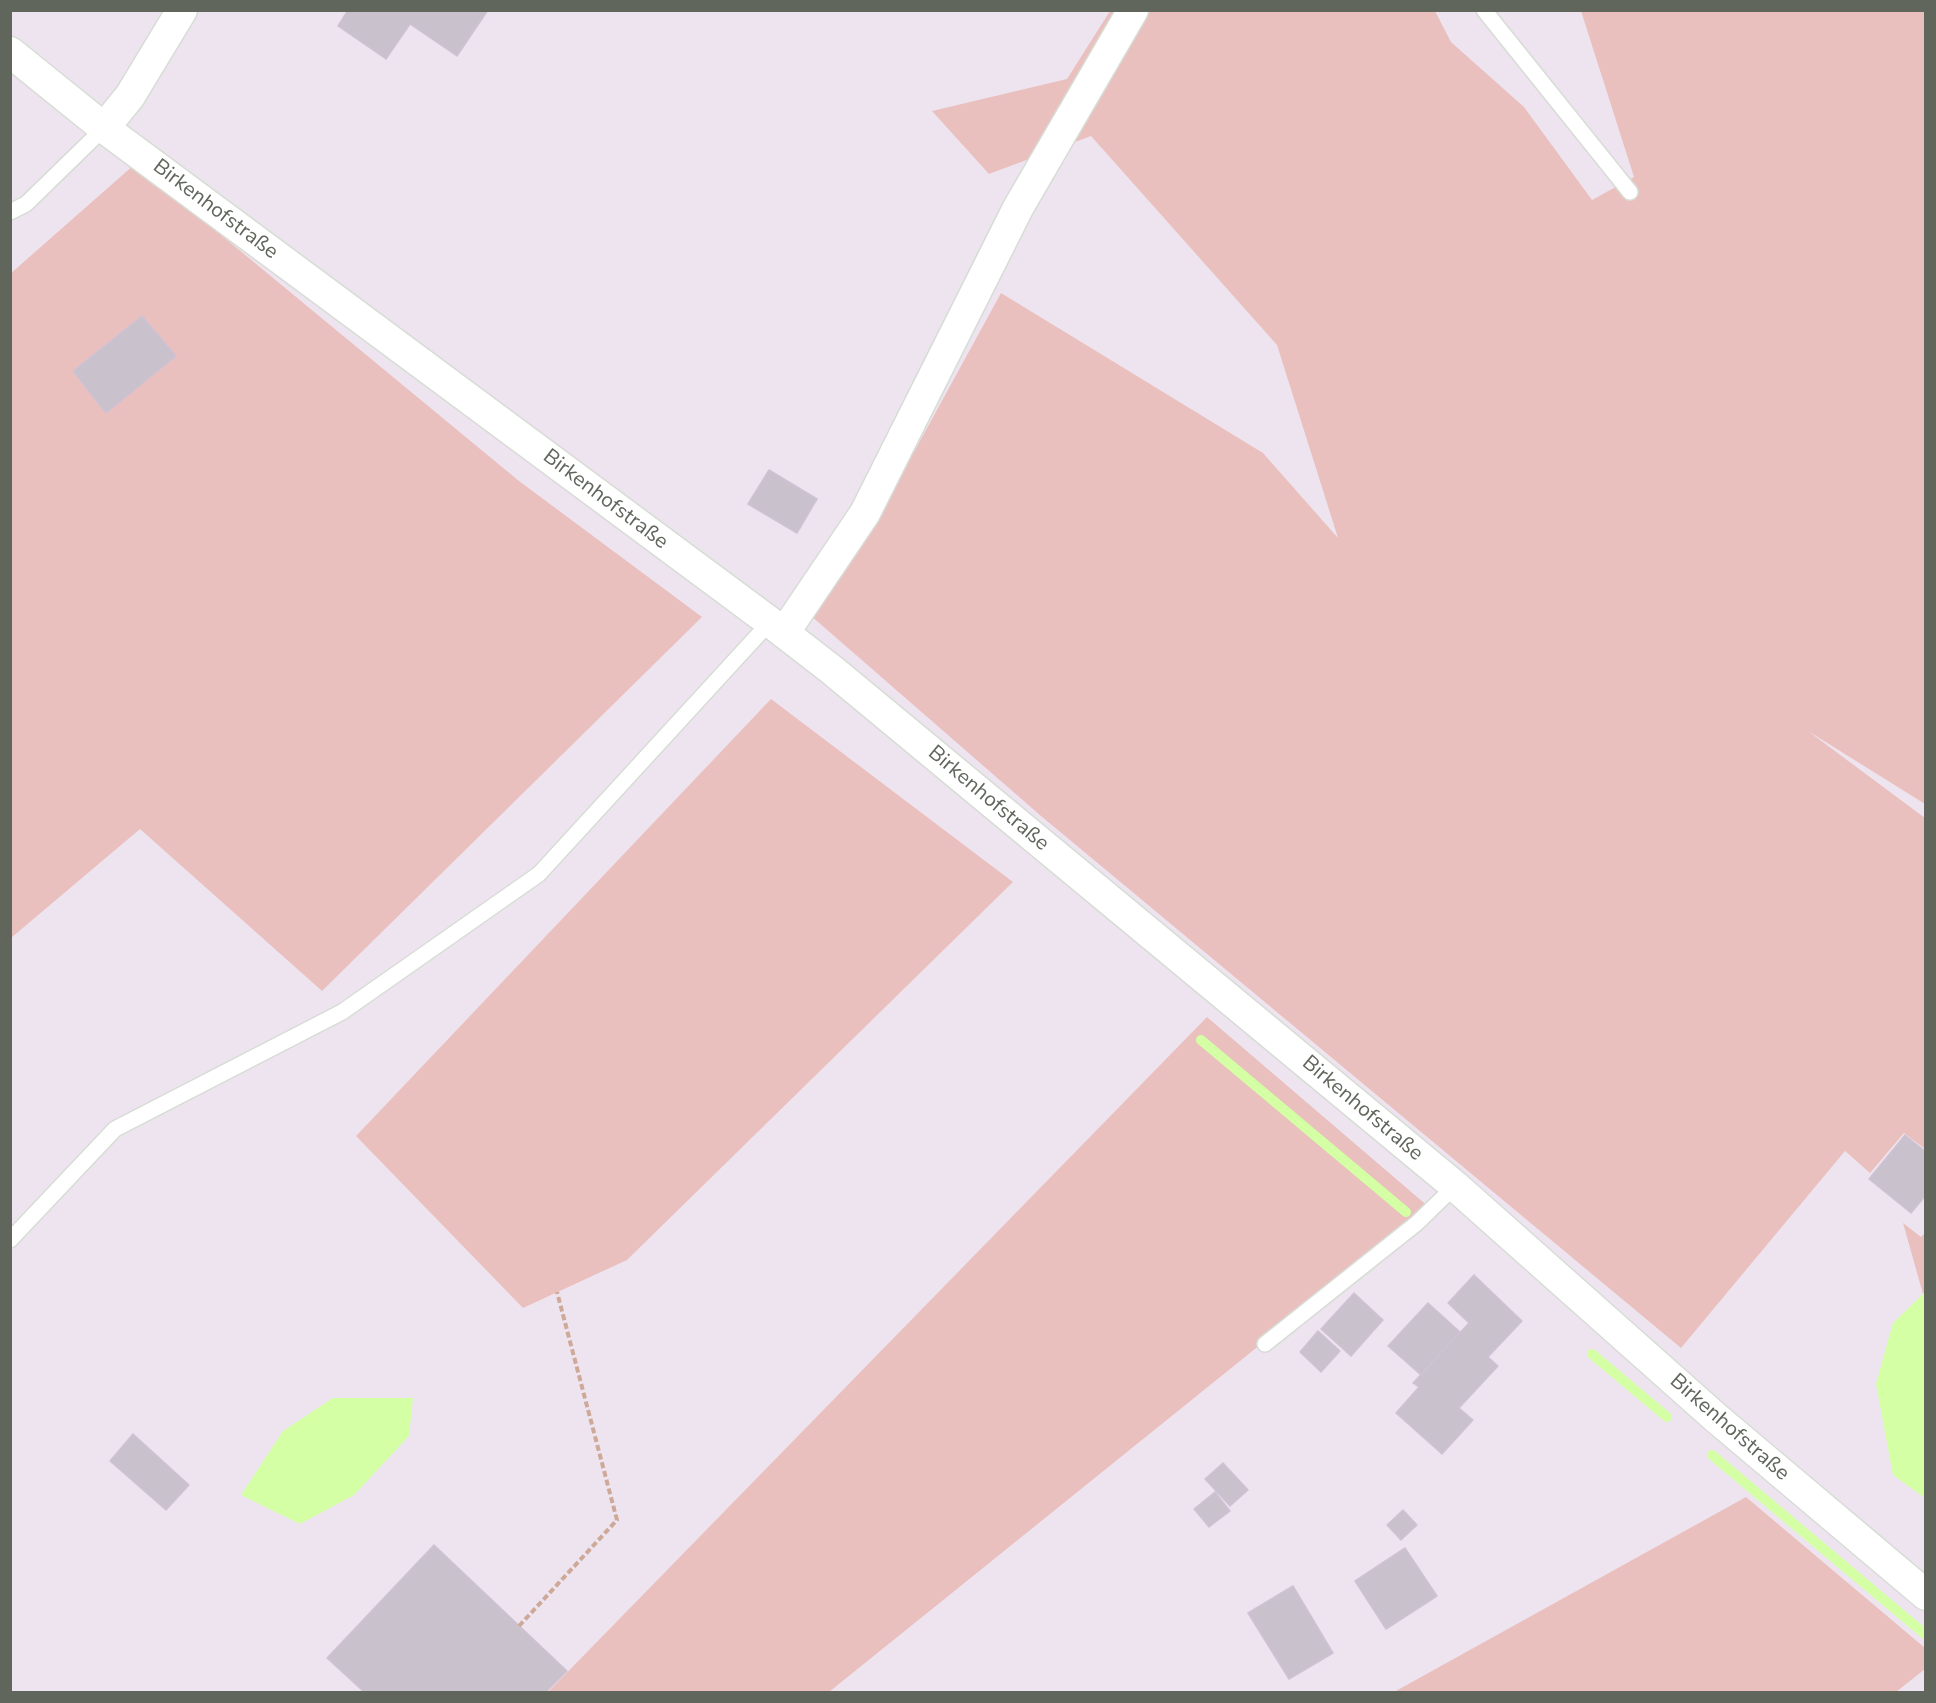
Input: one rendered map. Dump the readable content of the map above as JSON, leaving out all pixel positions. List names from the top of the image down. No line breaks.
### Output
{"streets":{"street":["Birkenhofstraße"]}}
